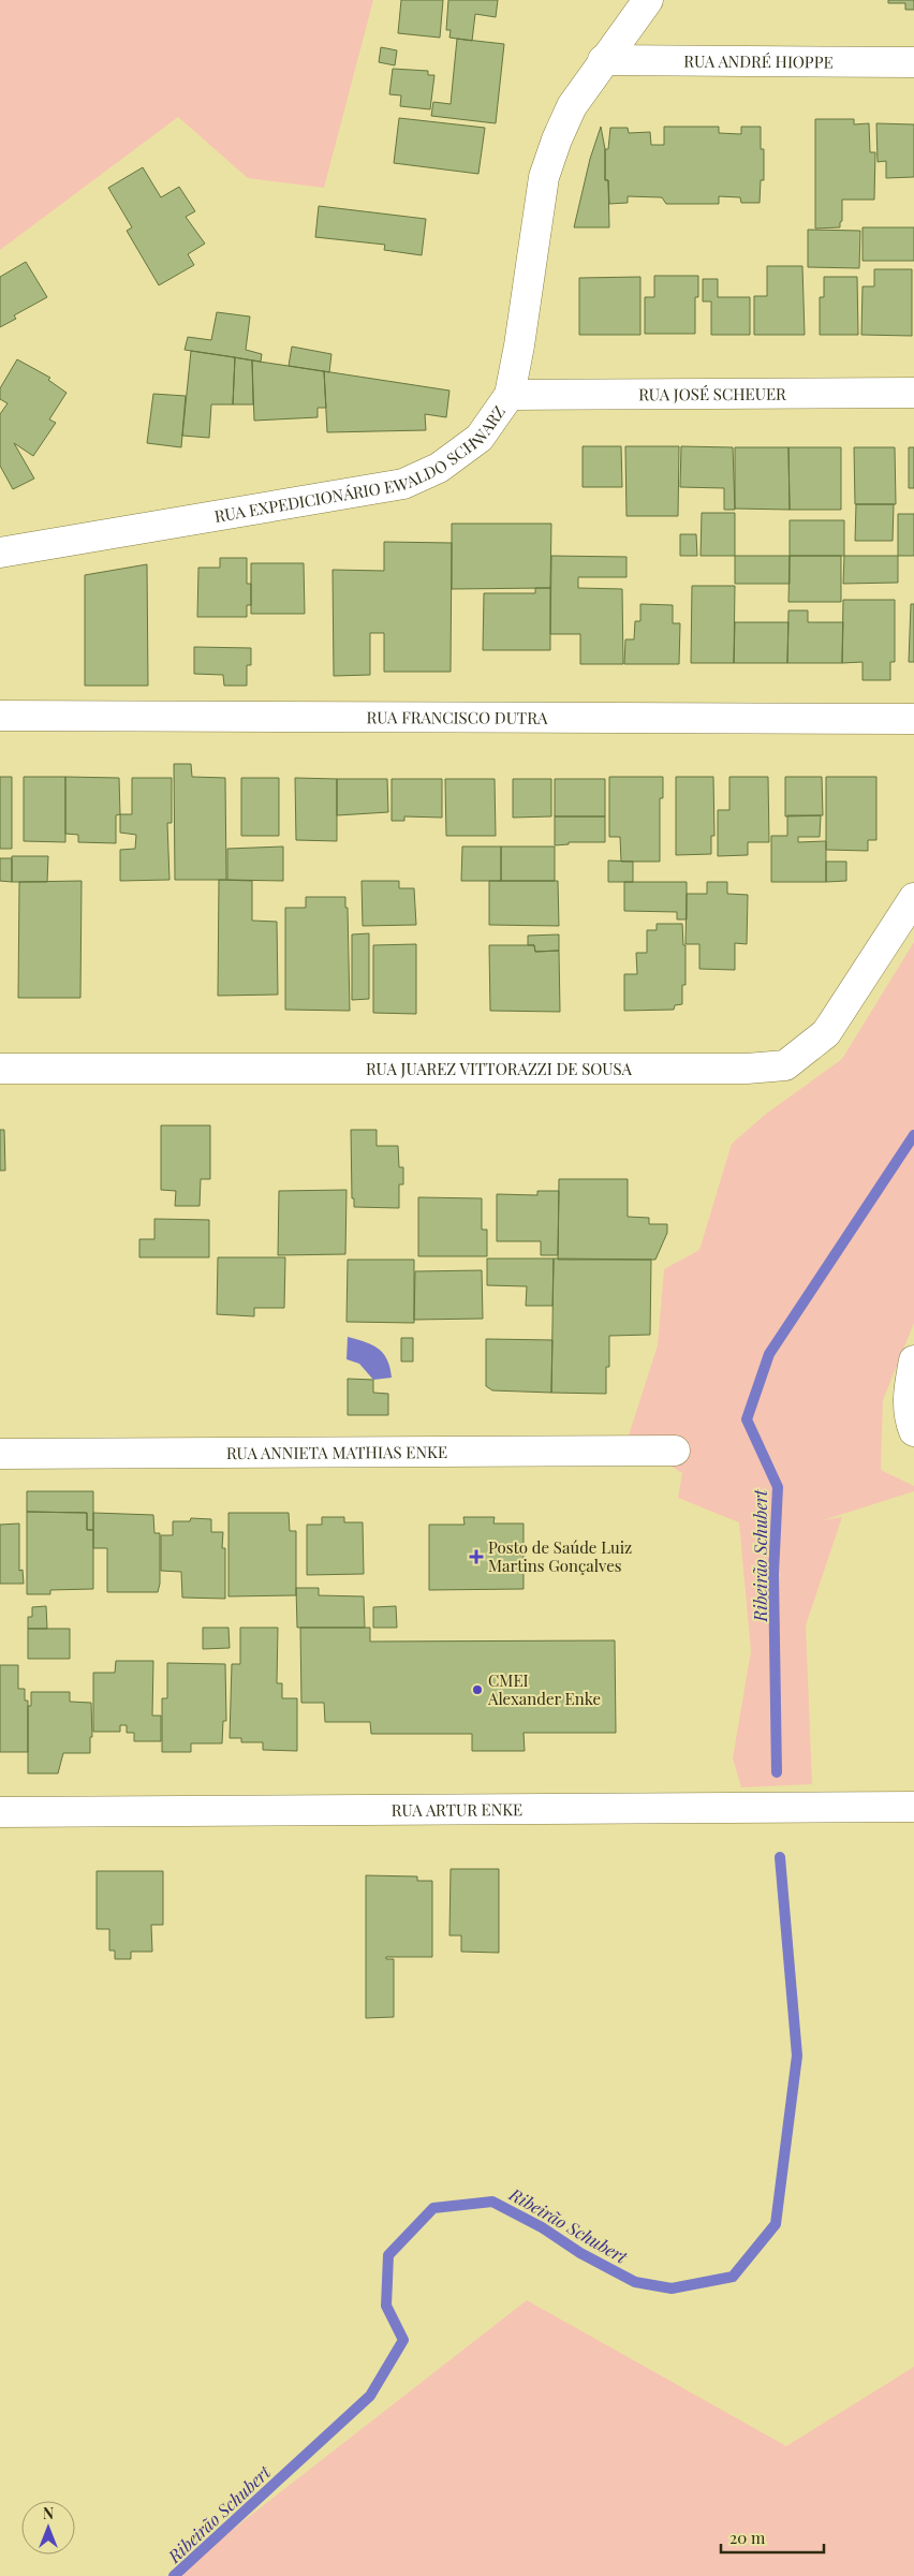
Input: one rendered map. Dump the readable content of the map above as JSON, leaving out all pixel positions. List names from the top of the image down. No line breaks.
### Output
{"streets":{"street":["RUA ANDRÉ HIOPPE","RUA JOSÉ SCHEUER","RUA EXPEDICIONÁRIO EWALDO SCHWARZ","RUA FRANCISCO DUTRA","RUA JUAREZ VITTORAZZI DE SOUSA","RUA ANNIETA MATHIAS ENKE","RUA ARTUR ENKE"]},"crossings":[["RUA ANDRÉ HIOPPE","RUA EXPEDICIONÁRIO EWALDO SCHWARZ"],["RUA JOSÉ SCHEUER","RUA EXPEDICIONÁRIO EWALDO SCHWARZ"]],"water":["Ribeirão Schubert"],"places":{"health":["Posto de Saúde Luiz Martins Gonçalves"],"other":["CMEI Alexander Enke"]},"scale_bar":"20 m","north":"top"}
